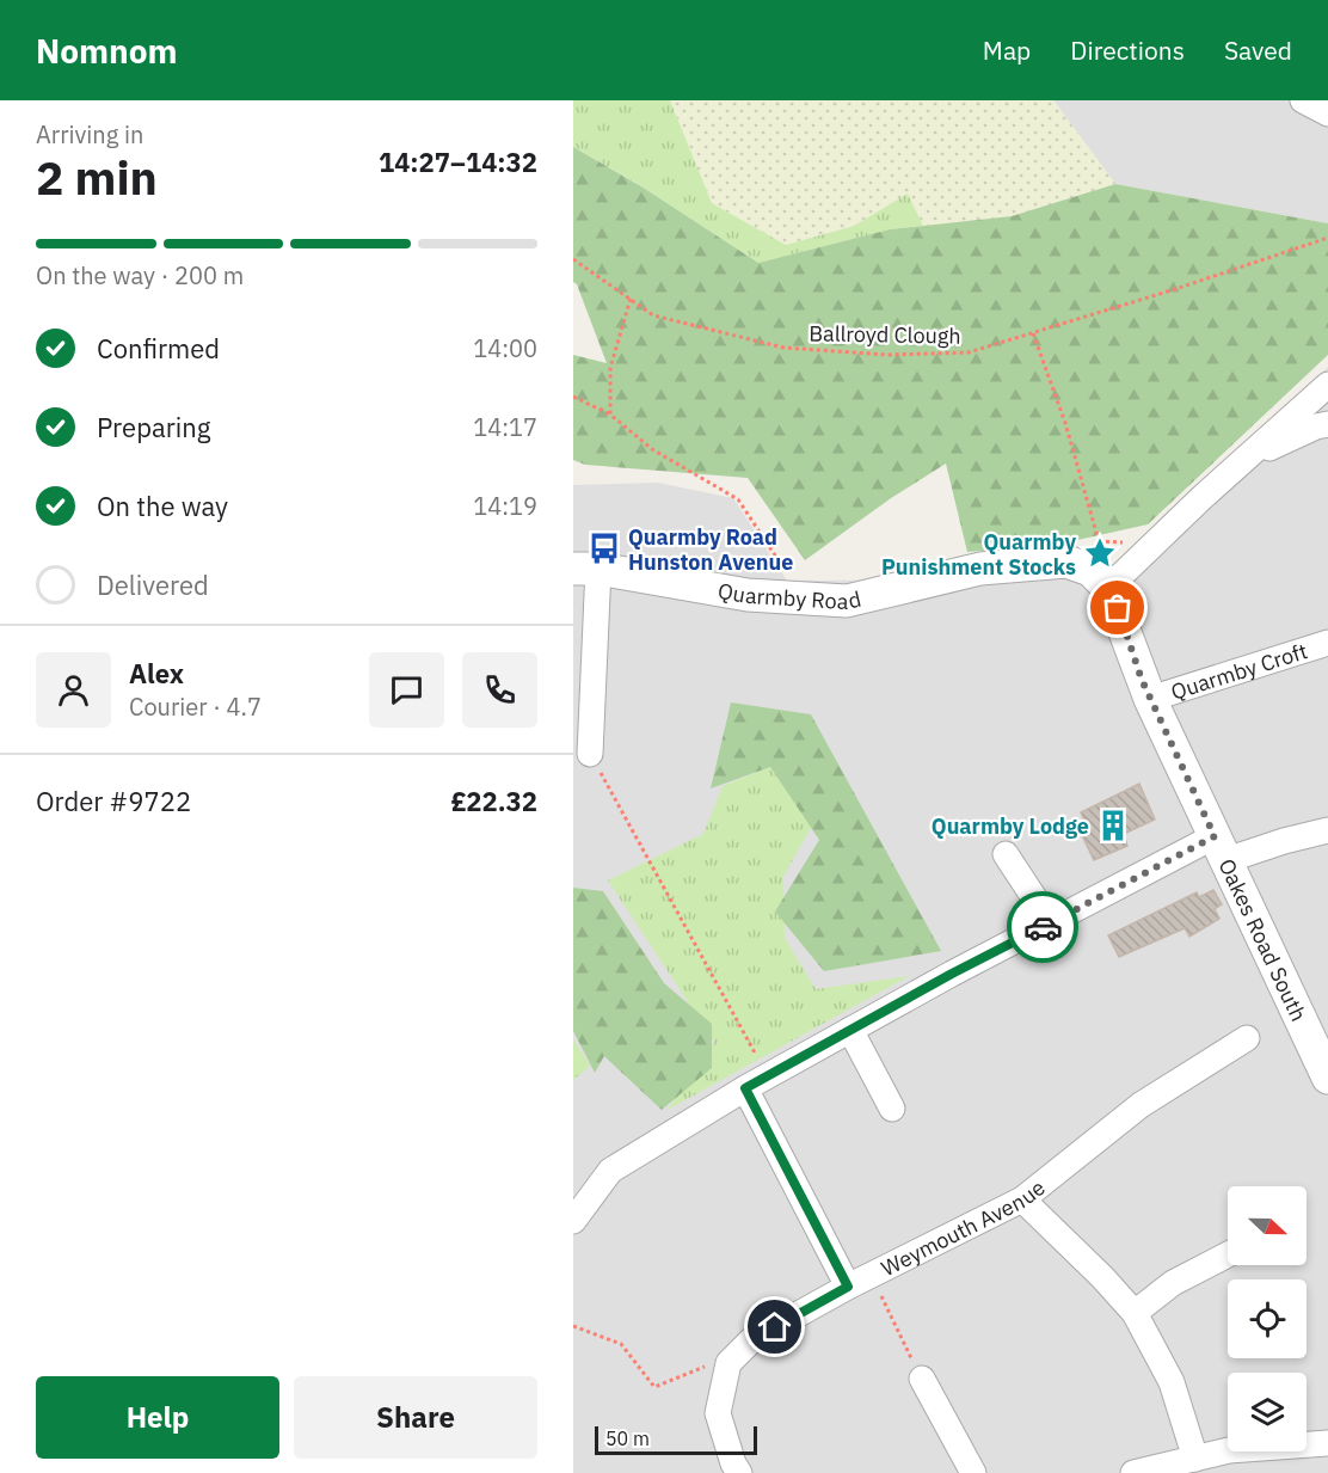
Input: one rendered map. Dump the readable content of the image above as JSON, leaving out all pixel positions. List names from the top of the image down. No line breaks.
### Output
{"streets":{"street":["Quarmby Road","Quarmby Croft","Oakes Road South","Weymouth Avenue"],"path":["Ballroyd Clough"]},"crossings":[["Quarmby Road","Oakes Road South"],["Quarmby Croft","Oakes Road South"]],"places":{"bus stop":["Quarmby Road Hunston Avenue"],"place":["Quarmby Punishment Stocks"],"building":["Quarmby Lodge"]},"scale_bar":"50 m","north":"right","page":{"header":"Nomnom","nav":["Map","Directions","Saved"],"heading":["2 min","Arriving in","14:27–14:32"],"panel":["Alex","Courier · 4.7","Order #9722","£22.32"],"bar":"On the way · 200 m","list":[["Confirmed","14:00"],["Preparing","14:17"],["On the way","14:19"],"Delivered"],"buttons":["Help","Share"],"scale":"50 m"}}
